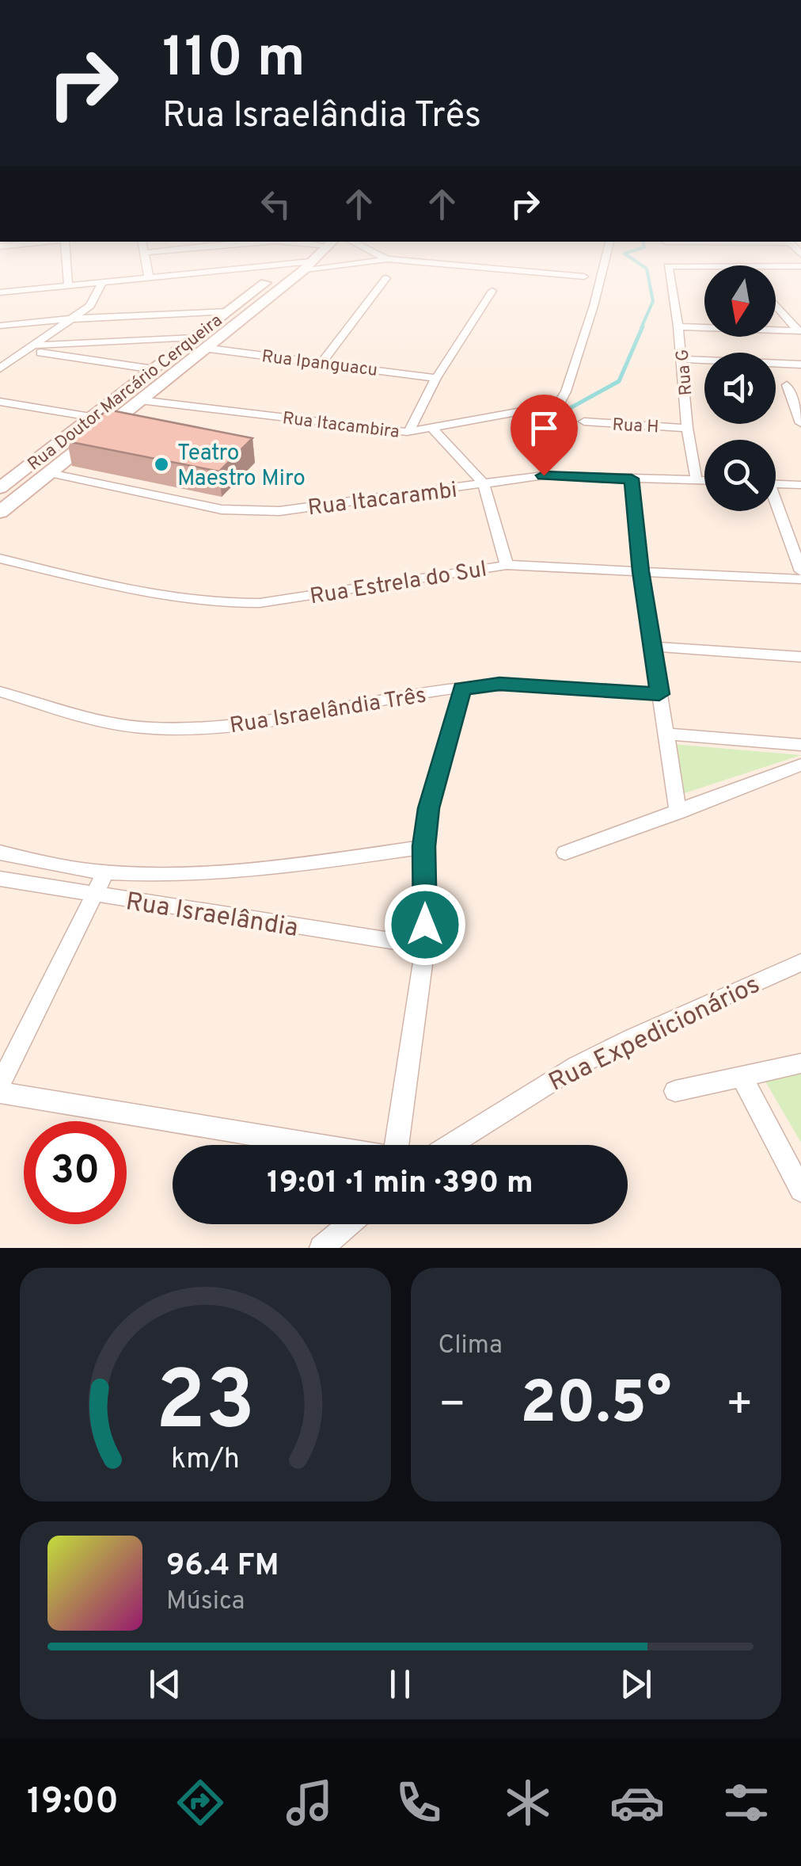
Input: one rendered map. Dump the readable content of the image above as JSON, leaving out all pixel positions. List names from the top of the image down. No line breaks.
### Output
{"streets":{"street":["Rua Ipanguacu","Rua G","Rua Doutor Marcário Cerqueira","Rua Itacambira","Rua H","Rua Itacarambi","Rua Estrela do Sul","Rua Israelândia Três","Rua Israelândia","Rua Expedicionários"]},"crossings":[["Rua Ipanguacu","Rua Doutor Marcário Cerqueira"],["Rua G","Rua H"],["Rua G","Rua Itacarambi"],["Rua Doutor Marcário Cerqueira","Rua Itacambira"],["Rua Doutor Marcário Cerqueira","Rua Itacarambi"]],"places":["Teatro Maestro Miro"],"north":"bottom","page":{"turn":["110 m","Rua Israelândia Três"],"limit":"30","trip":"19:01 · 1 min · 390 m","tile":"Clima","heat":["−","20.5°","+"],"song":["96.4 FM","Música"],"tabs":"19:00","gauge":["23","km/h"]}}
